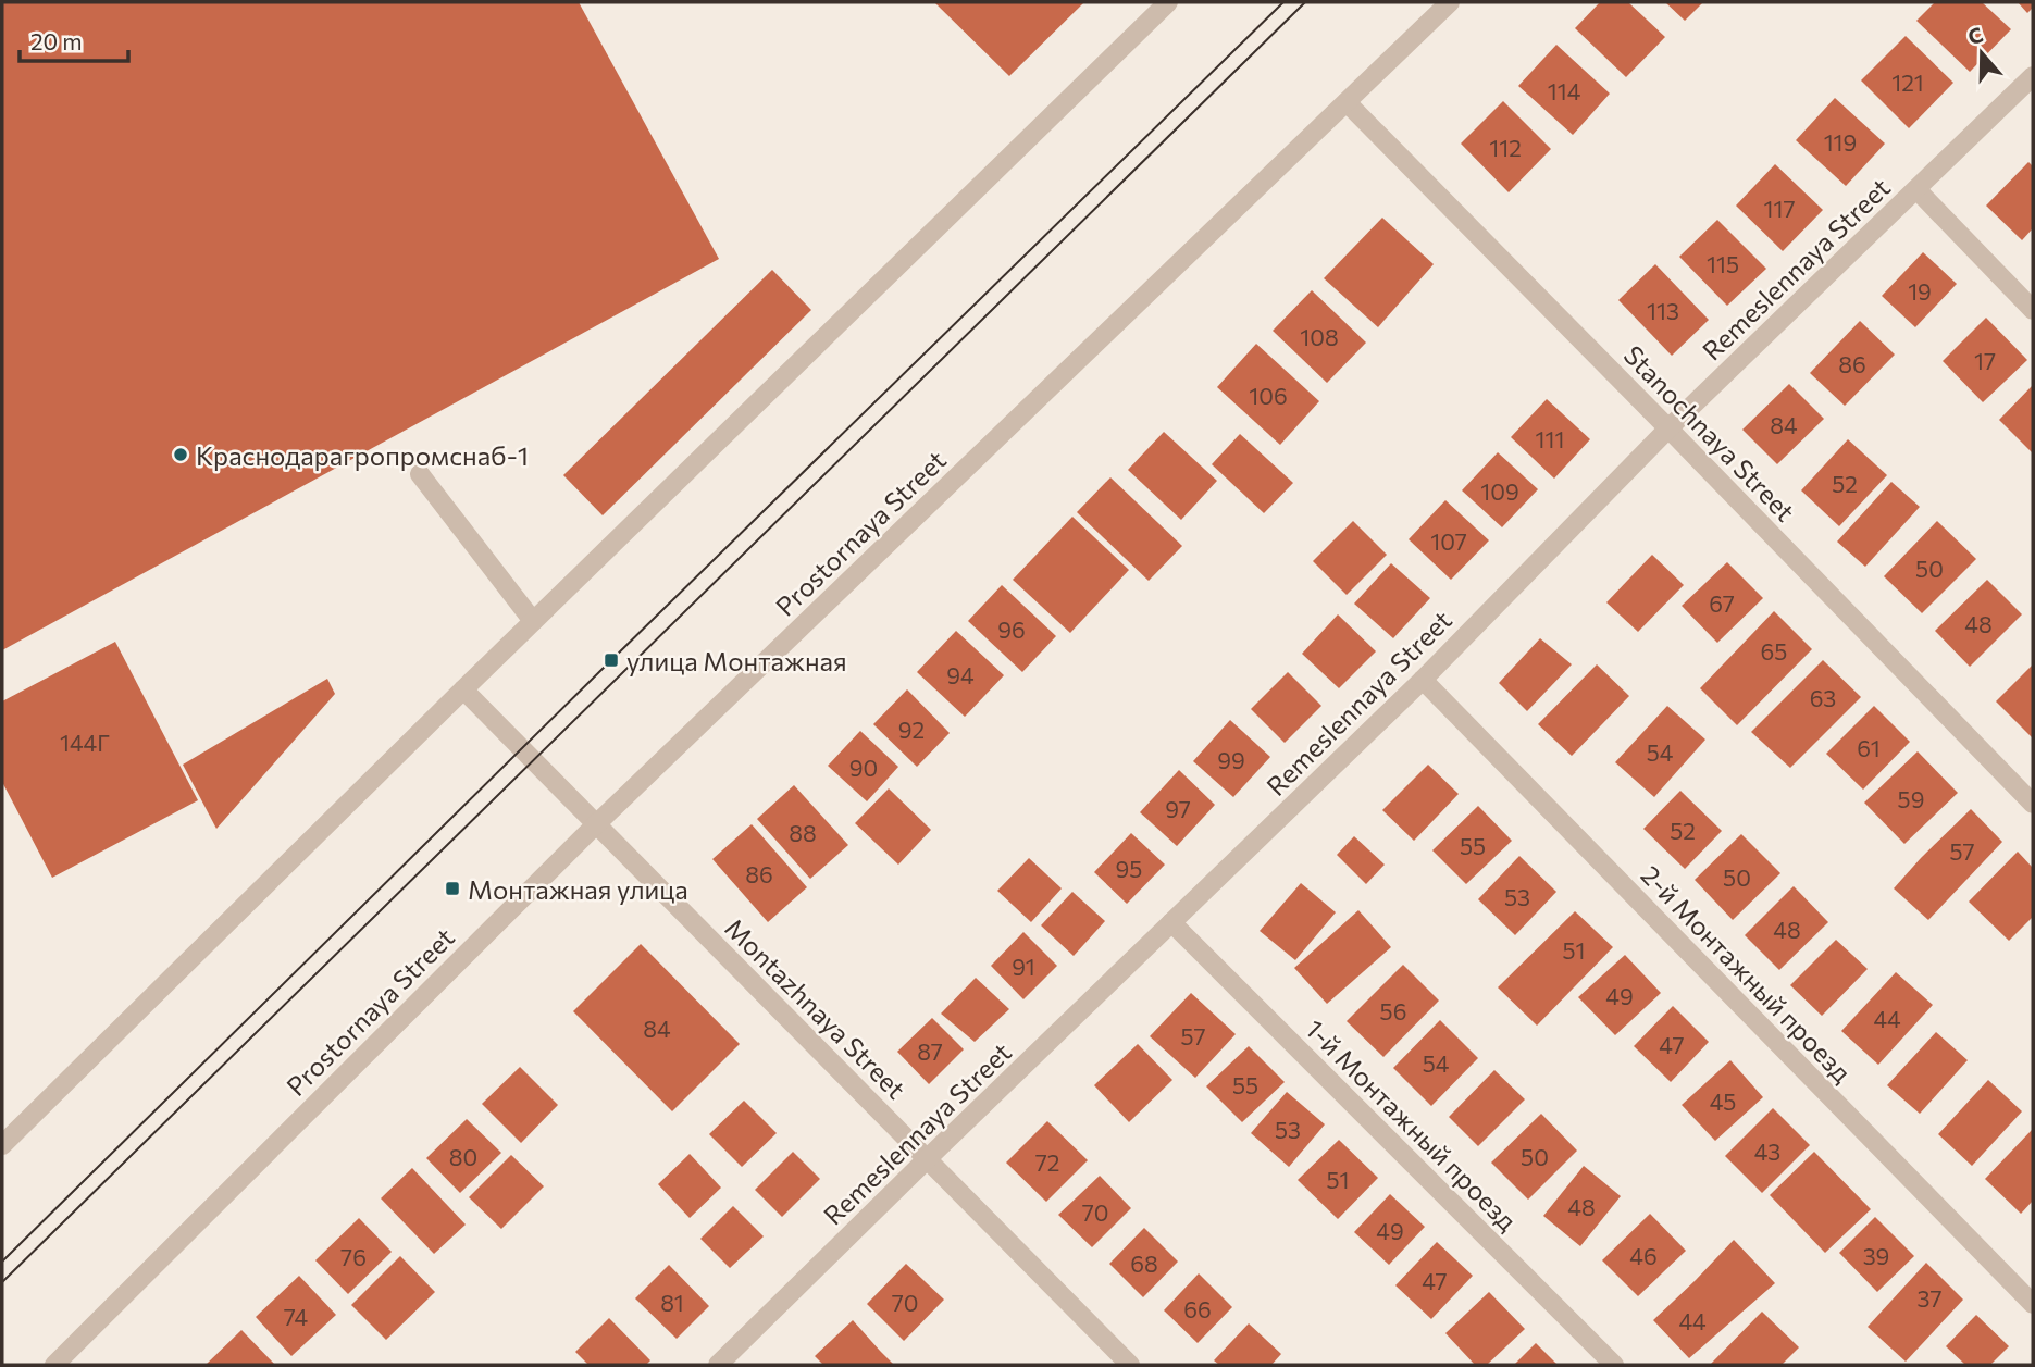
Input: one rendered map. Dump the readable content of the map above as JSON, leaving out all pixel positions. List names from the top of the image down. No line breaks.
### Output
{"streets":{"street":["Remeslennaya Street","Stanochnaya Street","Prostornaya Street","2-й Монтажный проезд","Montazhnaya Street","1-й Монтажный проезд"]},"crossings":[["Remeslennaya Street","Stanochnaya Street"],["Remeslennaya Street","2-й Монтажный проезд"],["Remeslennaya Street","Montazhnaya Street"],["Remeslennaya Street","1-й Монтажный проезд"],["Stanochnaya Street","Prostornaya Street"],["Prostornaya Street","Montazhnaya Street"]],"places":{"other":["Краснодарагропромснаб-1"],"transit":["улица Монтажная","Монтажная улица"]},"house_numbers":["121","114","119","112","117","115","19","113","108","17","86","106","84","111","52","109","107","50","67","48","96","65","94","63","92","144Г","61","54","99","90","59","97","52","88","55","57","95","86","50","53","48","51","91","49","56","44","84","57","47","87","54","55","45","53","43","80","50","72","51","48","70","49","46","39","76","68","47","37","81","70","66","74","44"],"scale_bar":"20 m","north":"top"}
